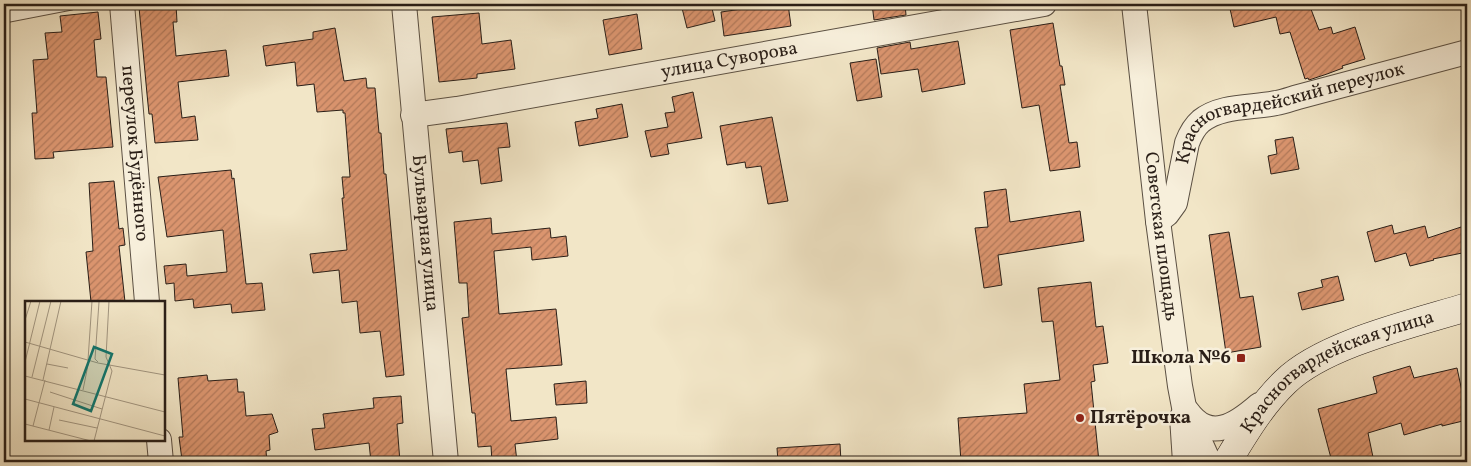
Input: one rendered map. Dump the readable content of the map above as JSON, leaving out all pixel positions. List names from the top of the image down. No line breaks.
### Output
{"streets":{"street":["улица Суворова","Красногвардейский переулок","переулок Будённого","Бульварная улица","Советская площадь","Красногвардейская улица"]},"crossings":[["улица Суворова","Бульварная улица"],["Красногвардейский переулок","Советская площадь"]],"places":{"transit":["Школа №6"],"other":["Пятёрочка"]}}
